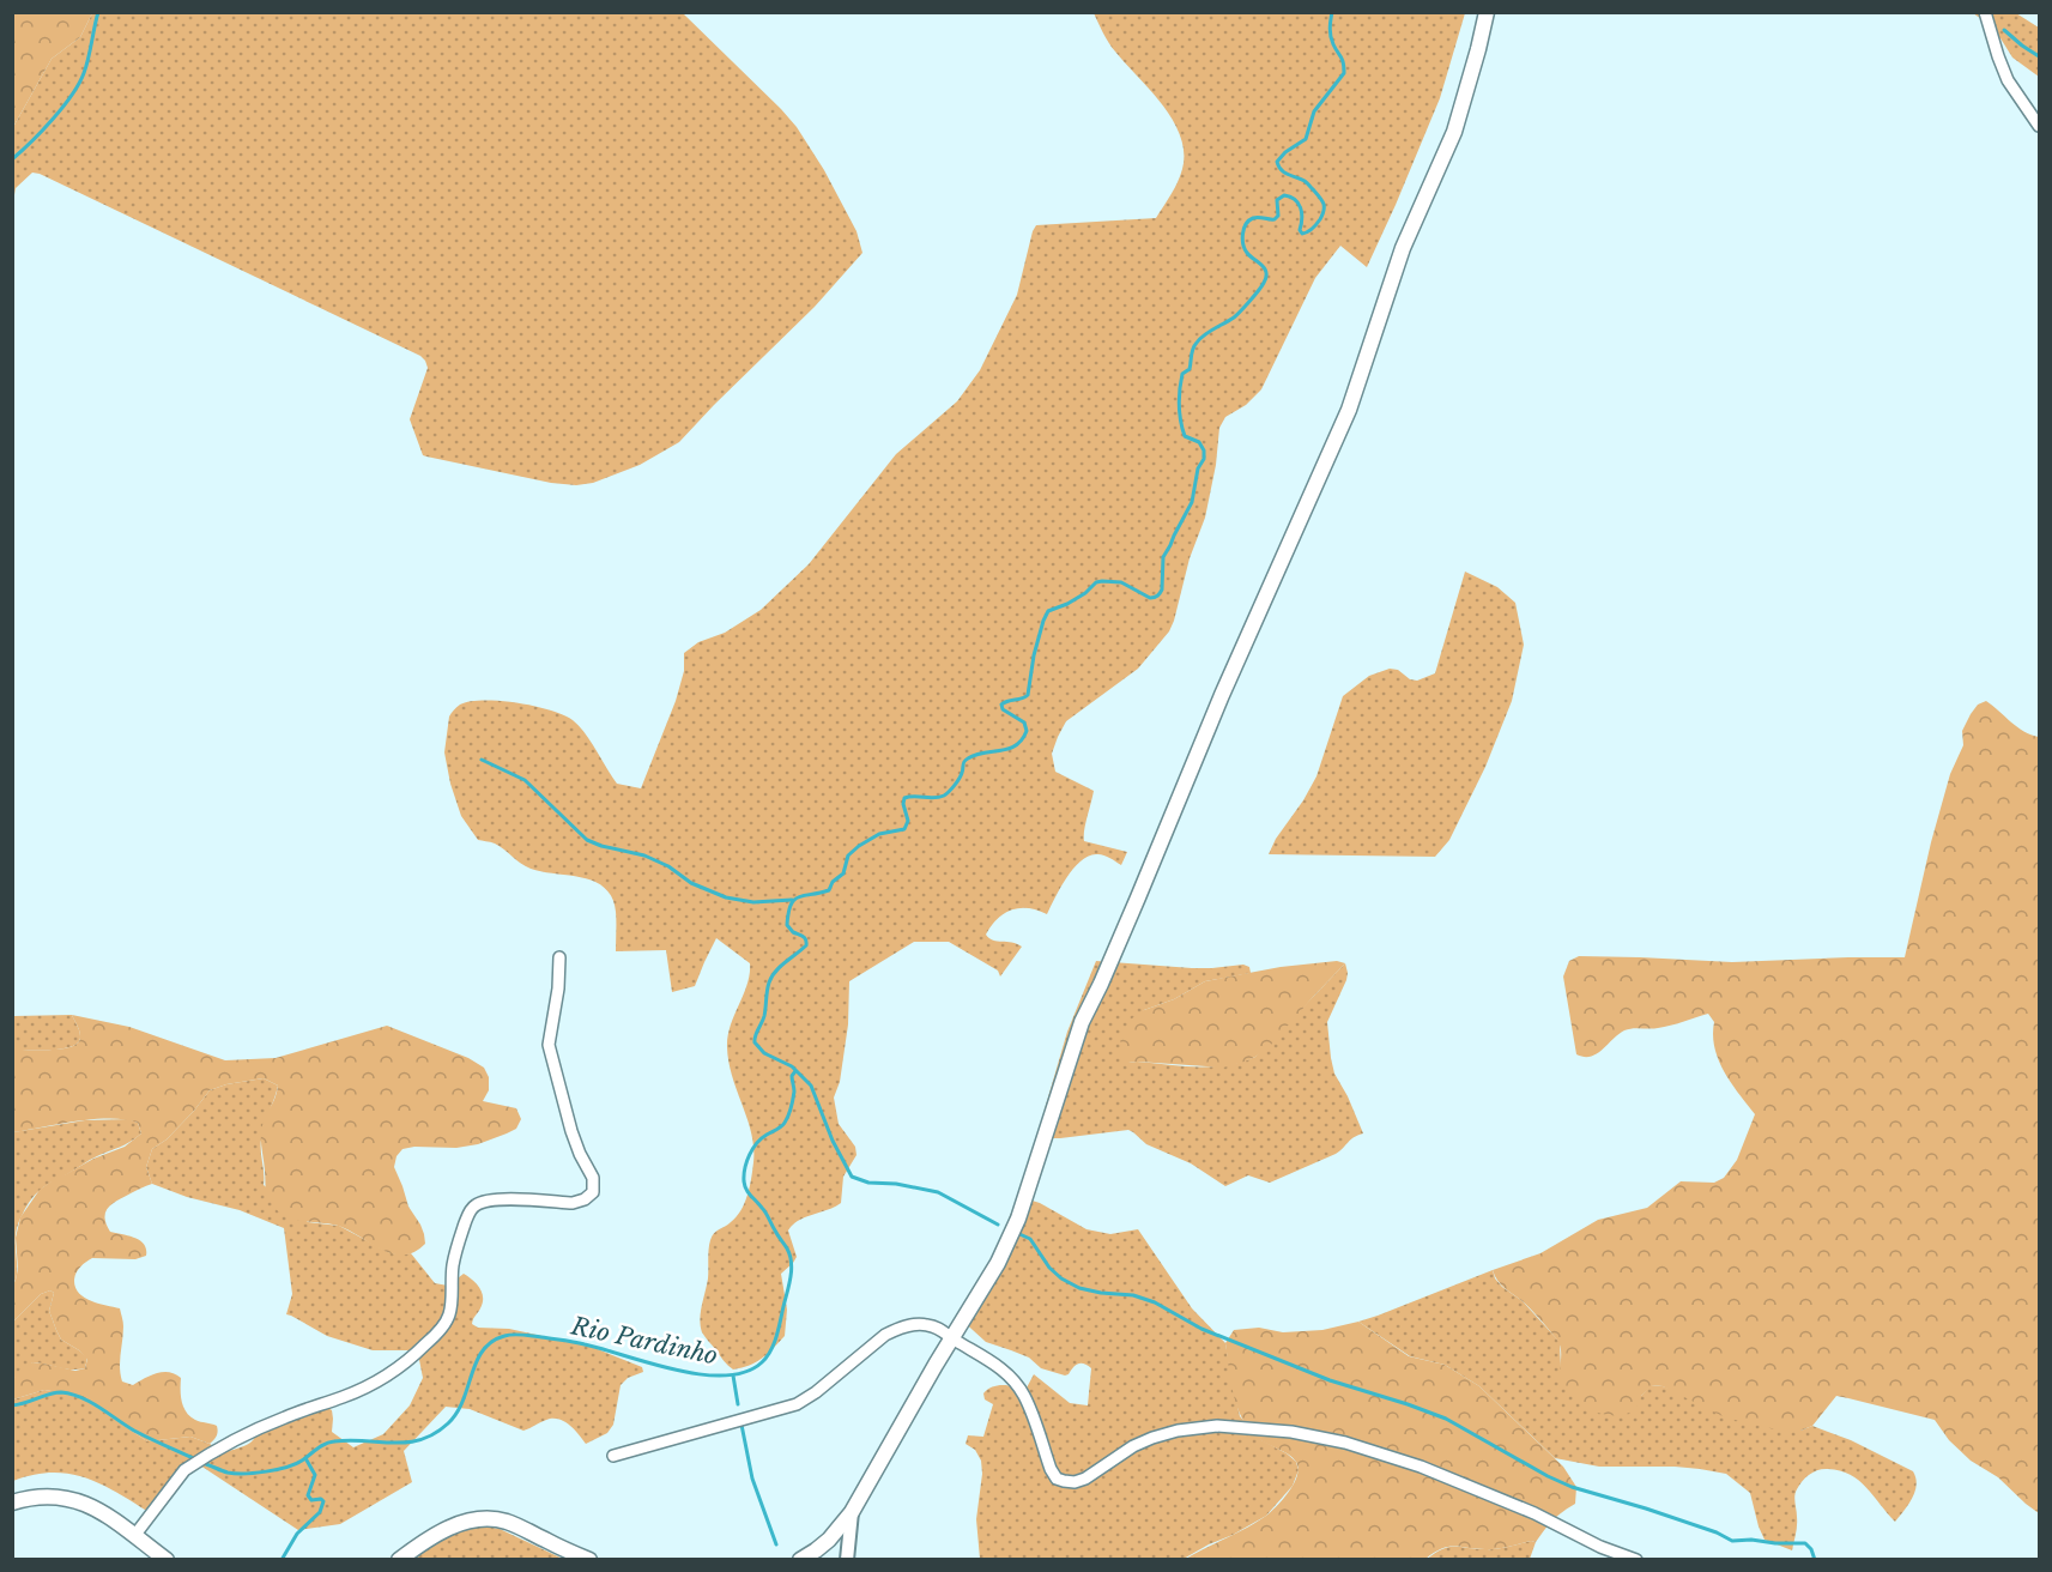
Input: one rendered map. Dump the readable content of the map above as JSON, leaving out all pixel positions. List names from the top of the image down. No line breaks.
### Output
{"water":["Rio Pardinho"]}
